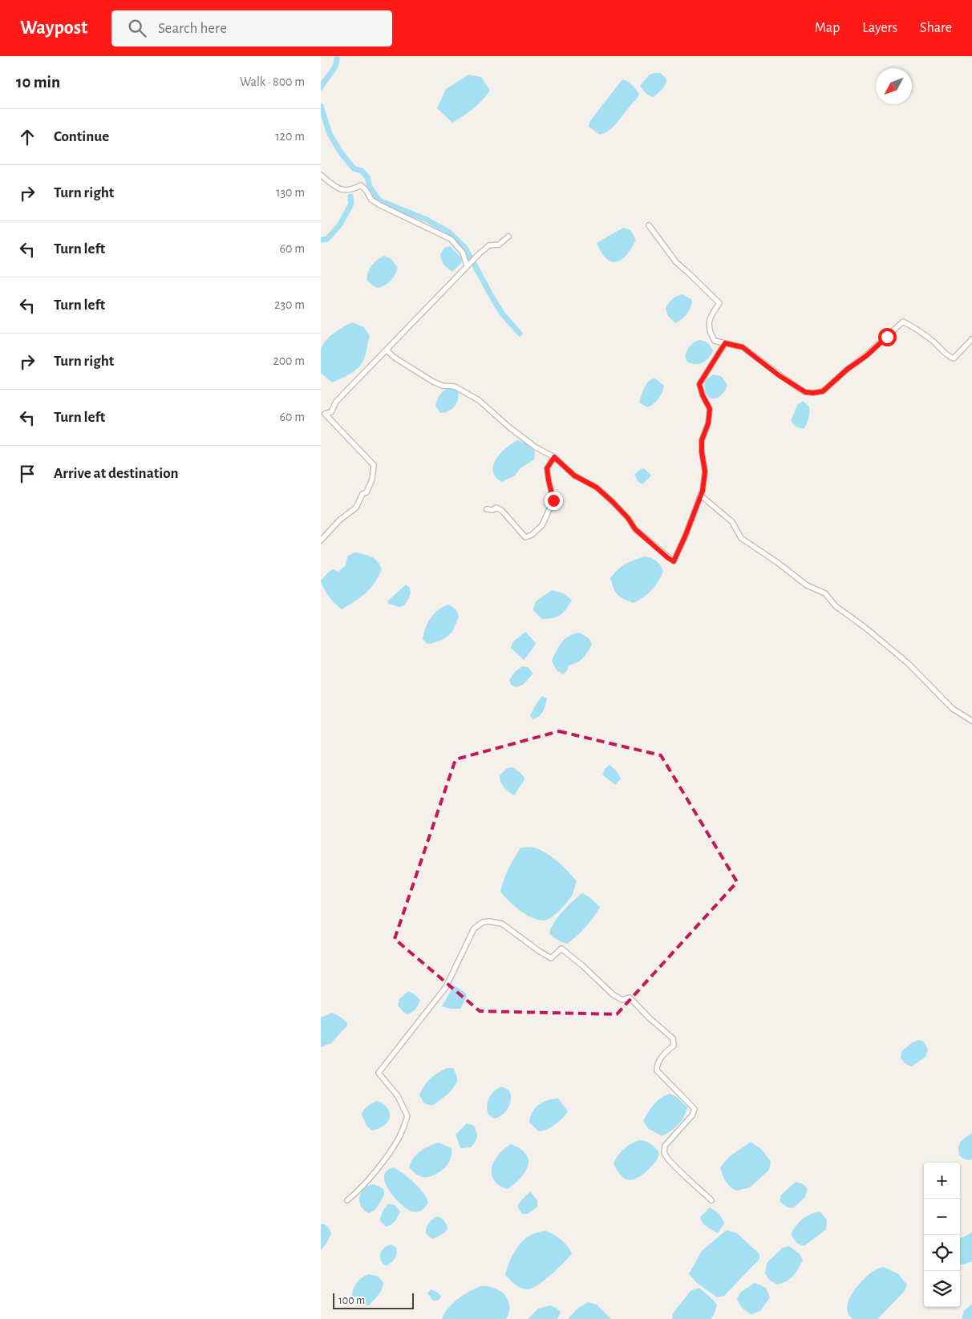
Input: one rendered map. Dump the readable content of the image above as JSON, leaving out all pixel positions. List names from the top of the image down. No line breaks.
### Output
{"scale_bar":"100 m","north":"bottom left","page":{"header":"Waypost","search":"Search here","nav":["Map","Layers","Share"],"heading":["10 min","Walk · 800 m"],"list":[["Continue","120 m"],["Turn right","130 m"],["Turn left","60 m"],["Turn left","230 m"],["Turn right","200 m"],["Turn left","60 m"],"Arrive at destination"],"map_buttons":["+","−"],"scale":"100 m"}}
